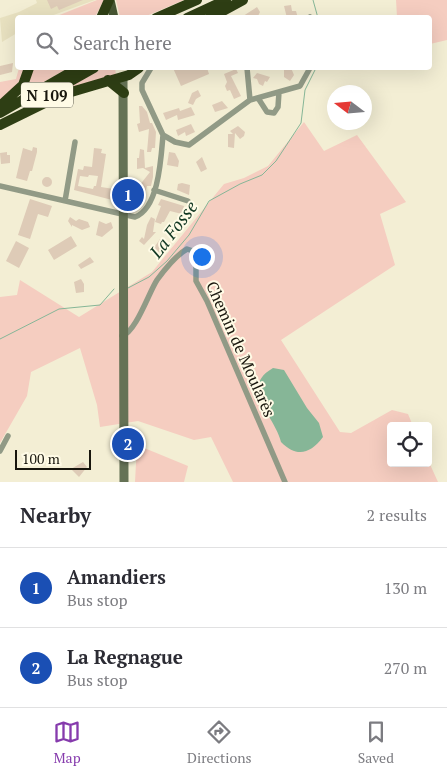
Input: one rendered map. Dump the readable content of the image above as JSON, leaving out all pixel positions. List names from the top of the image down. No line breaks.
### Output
{"streets":{"highway":["N 109"],"street":["Chemin de Moularès"]},"water":["La Fosse"],"scale_bar":"100 m","north":"left","page":{"search":"Search here","pins":["1","2"],"scale":"100 m","heading":["Nearby","2 results"],"list":[{"mark":"1","name":"Amandiers","note":"Bus stop","value":"130 m"},{"mark":"2","name":"La Regnague","note":"Bus stop","value":"270 m"}],"nav":["Map","Directions","Saved"]}}
